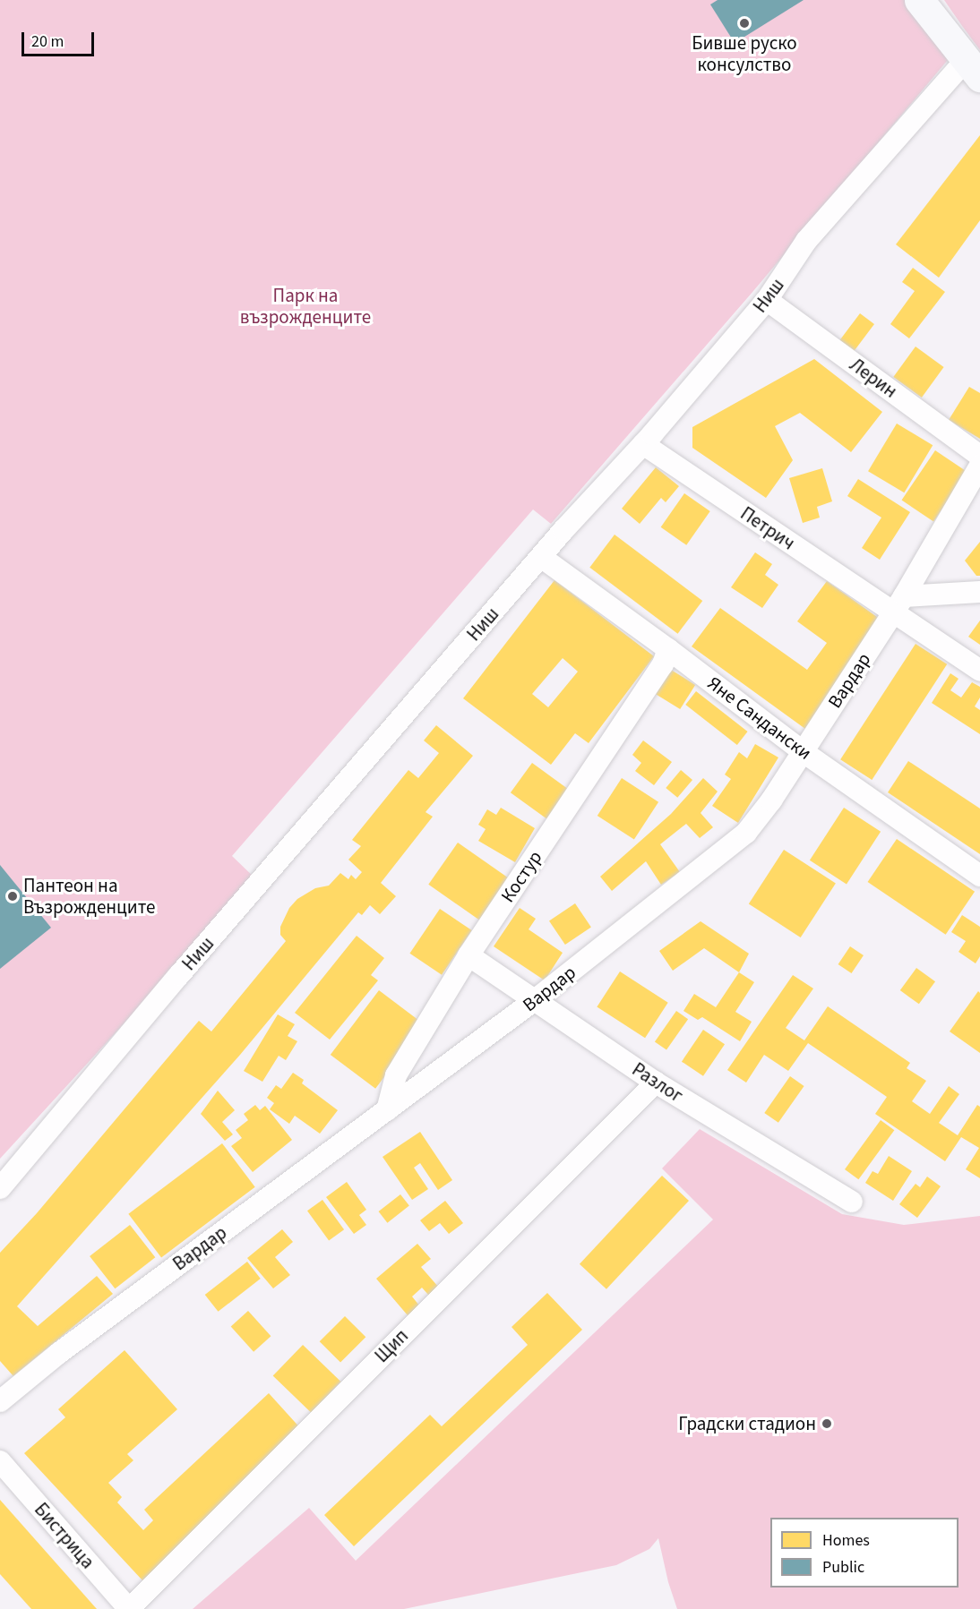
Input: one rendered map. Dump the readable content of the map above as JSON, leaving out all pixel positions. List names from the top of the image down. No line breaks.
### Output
{"streets":{"street":["Ниш","Лерин","Петрич","Вардар","Яне Сандански","Костур","Разлог","Щип","Бистрица"]},"crossings":[["Ниш","Лерин"],["Ниш","Петрич"],["Ниш","Яне Сандански"],["Петрич","Вардар"],["Вардар","Яне Сандански"],["Вардар","Костур"],["Вардар","Разлог"],["Яне Сандански","Костур"],["Костур","Разлог"],["Разлог","Щип"],["Щип","Бистрица"]],"parks":["Парк на възрожденците"],"places":["Бивше руско консулство","Пантеон на Възрожденците","Градски стадион"],"legend":["Homes","Public"],"scale_bar":"20 m"}
